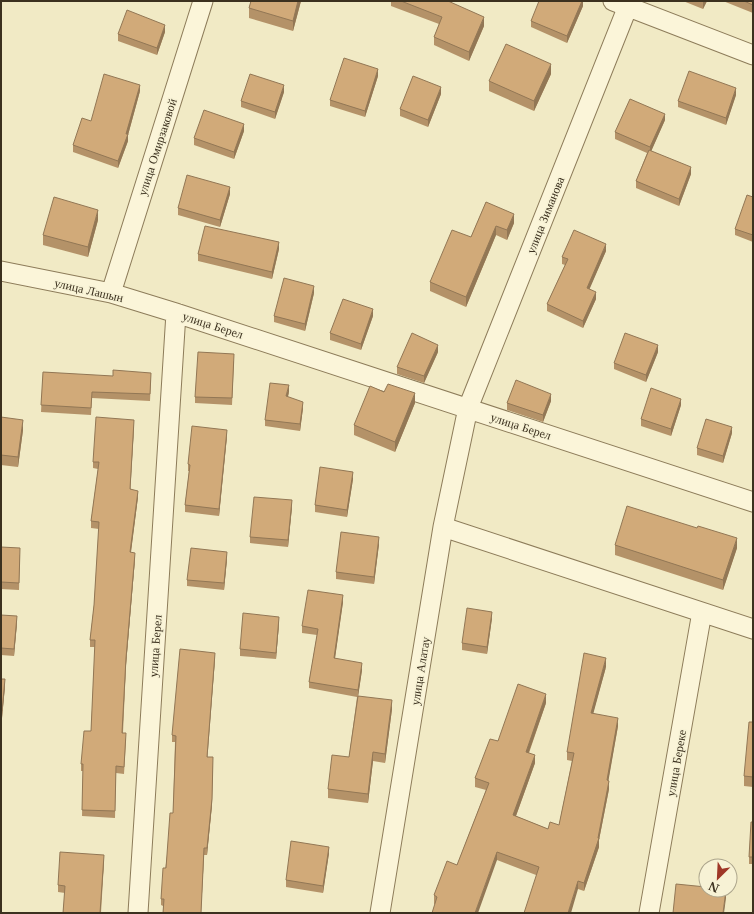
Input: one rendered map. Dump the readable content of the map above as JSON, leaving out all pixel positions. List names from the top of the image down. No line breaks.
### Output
{"streets":{"street":["улица Омирзаковой","улица Зиманова","улица Лашын","улица Берел","улица Алатау","улица Береке"]},"crossings":[["улица Омирзаковой","улица Лашын"],["улица Зиманова","улица Берел"],["улица Зиманова","улица Алатау"],["улица Лашын","улица Берел"]],"north":"bottom left"}
